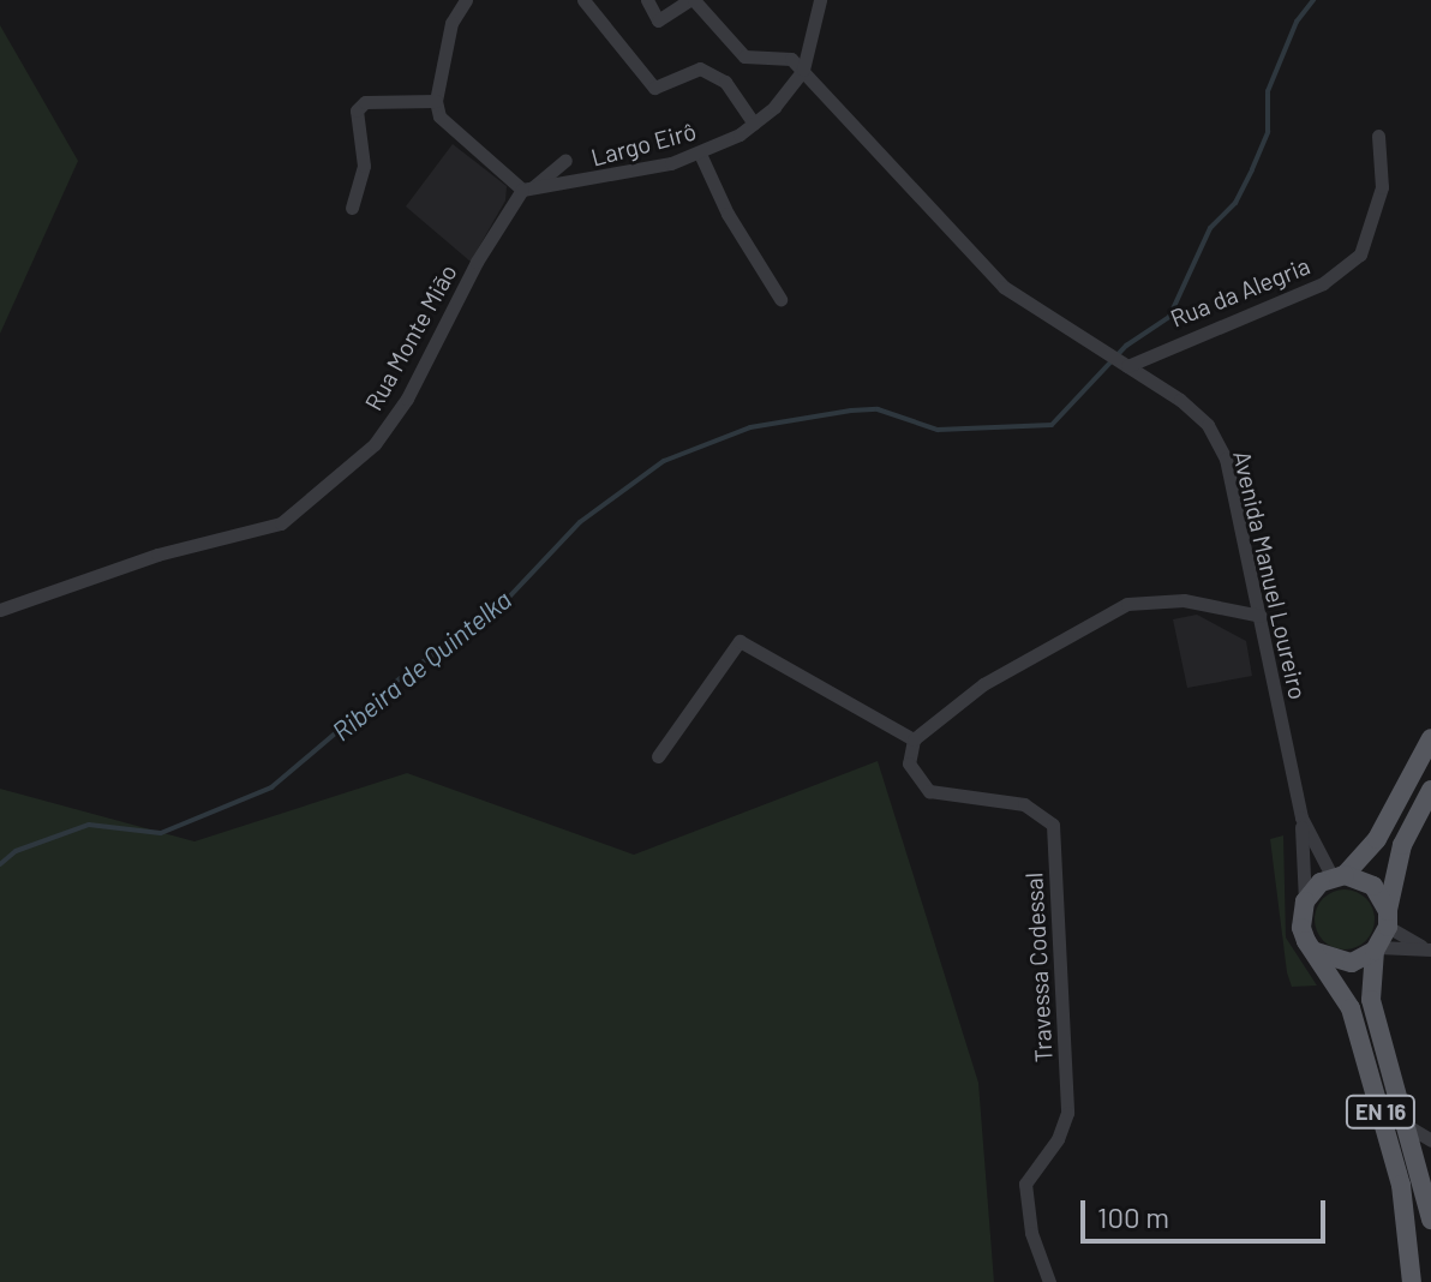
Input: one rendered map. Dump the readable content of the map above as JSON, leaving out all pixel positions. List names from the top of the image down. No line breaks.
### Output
{"streets":{"main road":["EN 16"],"street":["Largo Eirô","Rua da Alegria","Rua Monte Mião","Avenida Manuel Loureiro","Travessa Codessal"]},"crossings":[["Largo Eirô","Rua Monte Mião"],["Largo Eirô","Avenida Manuel Loureiro"],["Rua da Alegria","Avenida Manuel Loureiro"],["Avenida Manuel Loureiro","EN 16"]],"water":["Ribeira de Quintelka"],"scale_bar":"100 m"}
